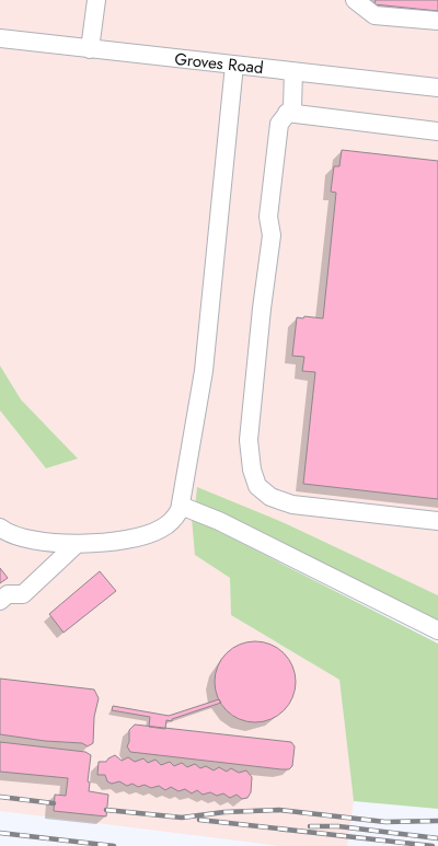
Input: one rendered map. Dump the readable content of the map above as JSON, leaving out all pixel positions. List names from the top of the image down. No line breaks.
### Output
{"streets":{"street":["Groves Road"]}}
